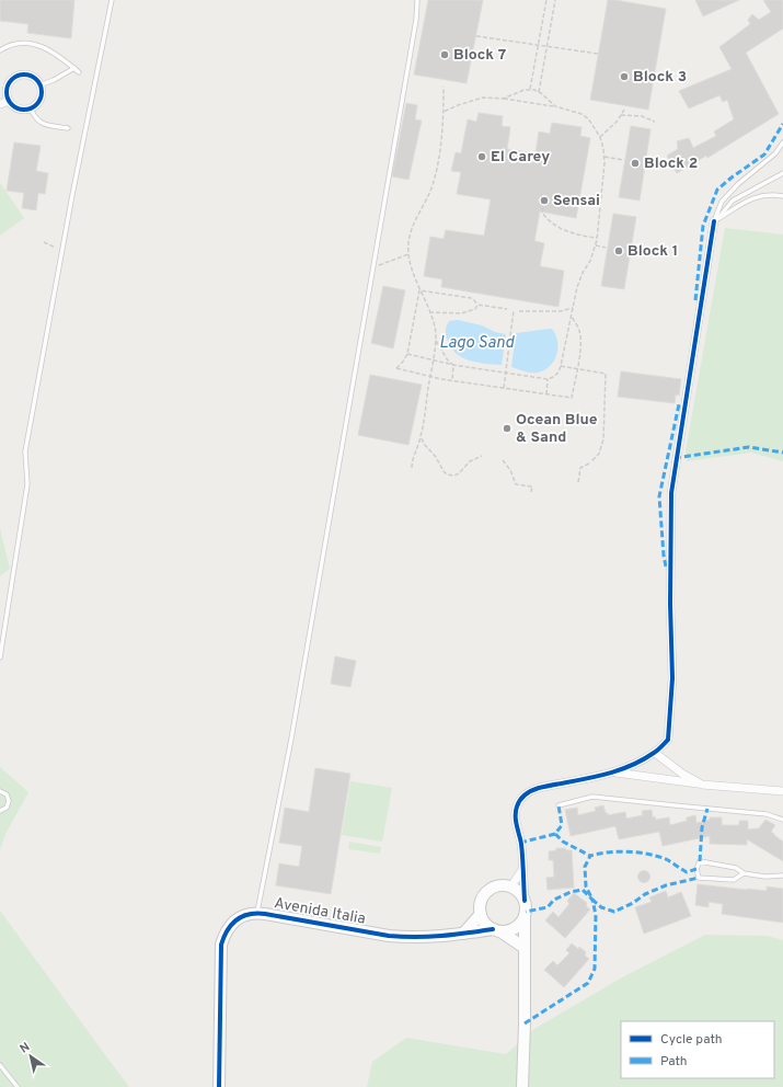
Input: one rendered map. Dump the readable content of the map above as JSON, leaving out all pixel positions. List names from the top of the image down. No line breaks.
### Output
{"streets":{"street":["Avenida Italia"]},"water":["Lago Sand"],"places":["Block 7","Block 3","El Carey","Block 2","Sensai","Block 1","Ocean Blue & Sand"],"legend":["Cycle path","Path"],"north":"top left"}
